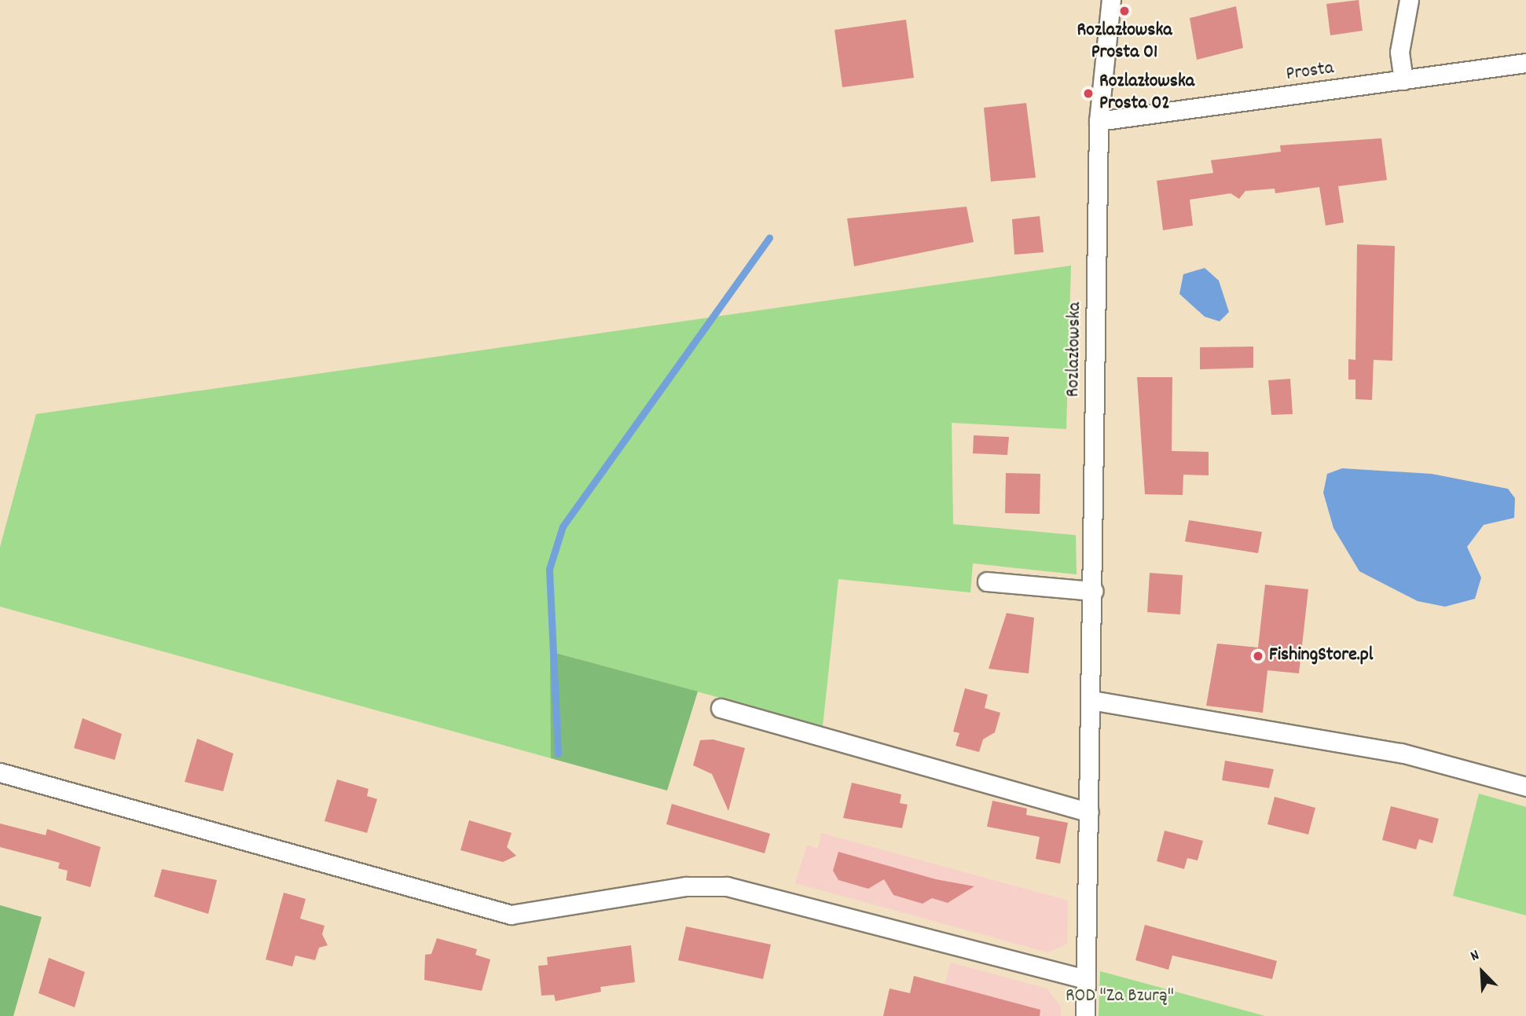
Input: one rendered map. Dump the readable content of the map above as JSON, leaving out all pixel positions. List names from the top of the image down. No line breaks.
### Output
{"streets":{"street":["Prosta","Rozlazłowska"]},"crossings":[["Prosta","Rozlazłowska"]],"parks":["ROD \"Za Bzurą\""],"places":["Rozlazłowska Prosta 01","Rozlazłowska Prosta 02","FishingStore.pl"],"north":"top left"}
